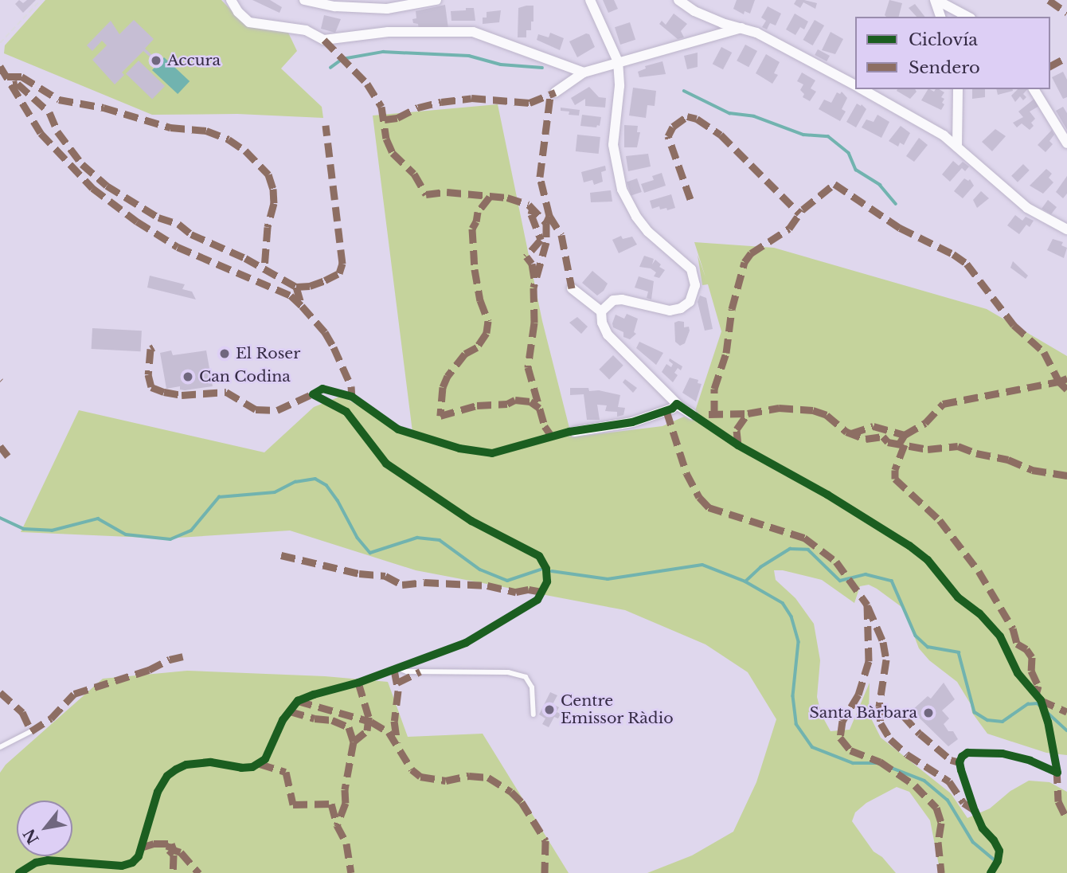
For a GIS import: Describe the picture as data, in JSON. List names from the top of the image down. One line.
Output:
{"places":["Accura","El Roser","Can Codina","Centre Emissor Ràdio","Santa Bàrbara"],"legend":["Ciclovía","Sendero"],"north":"bottom left"}
